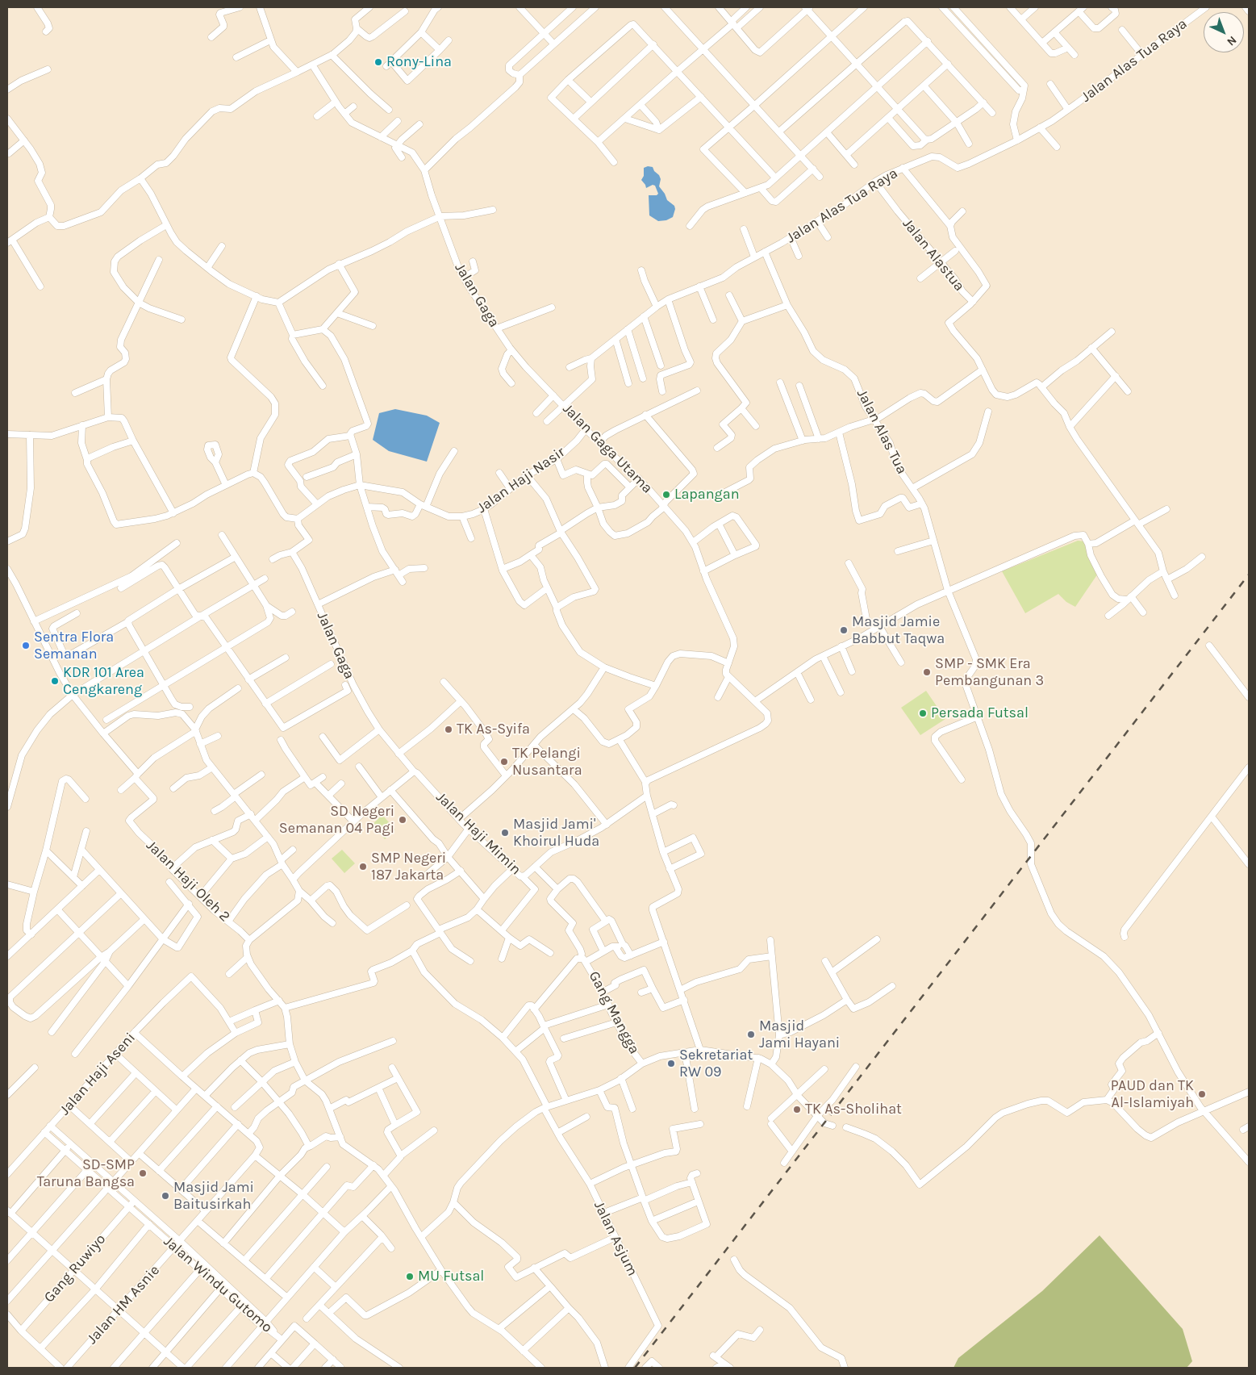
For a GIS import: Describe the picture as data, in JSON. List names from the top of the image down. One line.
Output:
{"streets":{"street":["Jalan Alas Tua Raya","Jalan Alastua","Jalan Gaga","Jalan Alas Tua","Jalan Gaga Utama","Jalan Haji Nasir","Jalan Haji Mimin","Jalan Haji Oleh 2","Gang Mangga","Jalan Haji Aseni","Jalan Asjum","Gang Ruwiyo","Jalan Windu Gutomo","Jalan HM Asnie"]},"crossings":[["Jalan Alas Tua Raya","Jalan Alastua"],["Jalan Alas Tua Raya","Jalan Alas Tua"],["Jalan Gaga","Jalan Gaga Utama"],["Jalan Gaga","Jalan Haji Mimin"],["Jalan Gaga Utama","Jalan Haji Nasir"],["Jalan Haji Aseni","Jalan Windu Gutomo"],["Gang Ruwiyo","Jalan Windu Gutomo"],["Jalan Windu Gutomo","Jalan HM Asnie"]],"places":["Rony-Lina","Lapangan","Masjid Jamie Babbut Taqwa","Sentra Flora Semanan","SMP - SMK Era Pembangunan 3","KDR 101 Area Cengkareng","Persada Futsal","TK As-Syifa","TK Pelangi Nusantara","SD Negeri Semanan 04 Pagi","Masjid Jami' Khoirul Huda","SMP Negeri 187 Jakarta","Masjid Jami Hayani","Sekretariat RW 09","PAUD dan TK Al-Islamiyah","TK As-Sholihat","SD-SMP Taruna Bangsa","Masjid Jami Baitusirkah","MU Futsal"],"north":"bottom right"}
